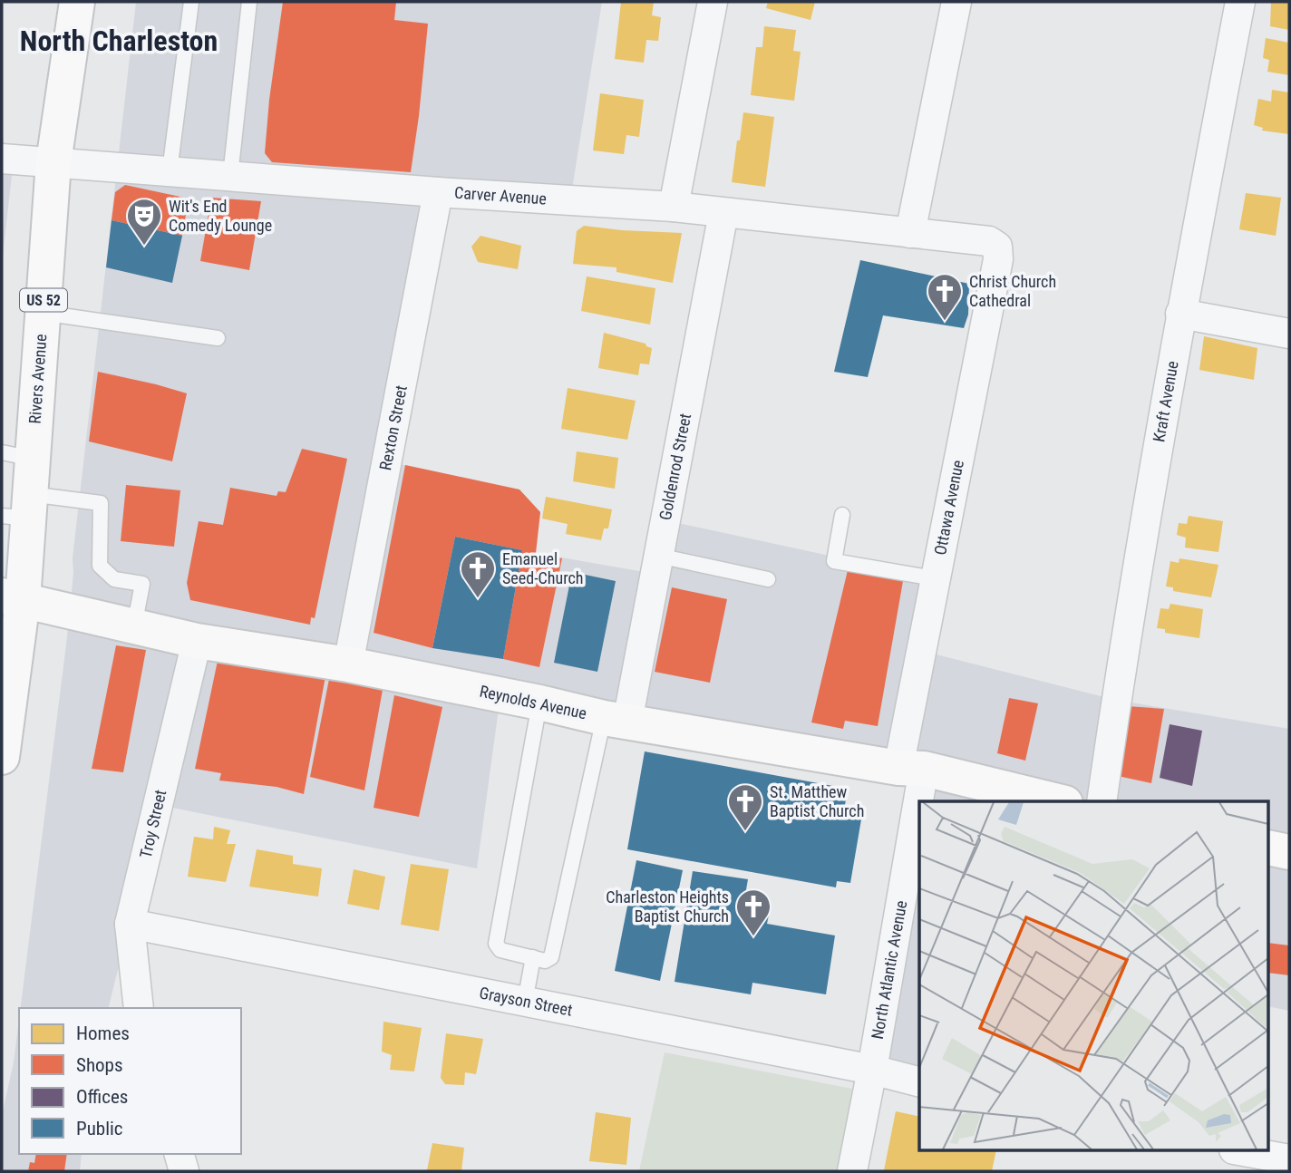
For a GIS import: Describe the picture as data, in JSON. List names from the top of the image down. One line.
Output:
{"streets":{"street":["Carver Avenue","US 52","Rivers Avenue","Kraft Avenue","Rexton Street","Goldenrod Street","Ottawa Avenue","Reynolds Avenue","Troy Street","North Atlantic Avenue","Grayson Street"]},"crossings":[["Carver Avenue","Rivers Avenue"],["Carver Avenue","Rexton Street"],["Carver Avenue","Goldenrod Street"],["Carver Avenue","Ottawa Avenue"],["Rivers Avenue","Reynolds Avenue"],["Rexton Street","Reynolds Avenue"],["Goldenrod Street","Reynolds Avenue"],["Ottawa Avenue","Reynolds Avenue"],["Ottawa Avenue","North Atlantic Avenue"],["Reynolds Avenue","Troy Street"],["Reynolds Avenue","North Atlantic Avenue"],["Troy Street","Grayson Street"],["North Atlantic Avenue","Grayson Street"]],"districts":["North Charleston"],"places":{"theatre":["Wit's End Comedy Lounge"],"church":["Christ Church Cathedral","Emanuel Seed-Church","St. Matthew Baptist Church","Charleston Heights Baptist Church"]},"legend":["Homes","Shops","Offices","Public"]}
